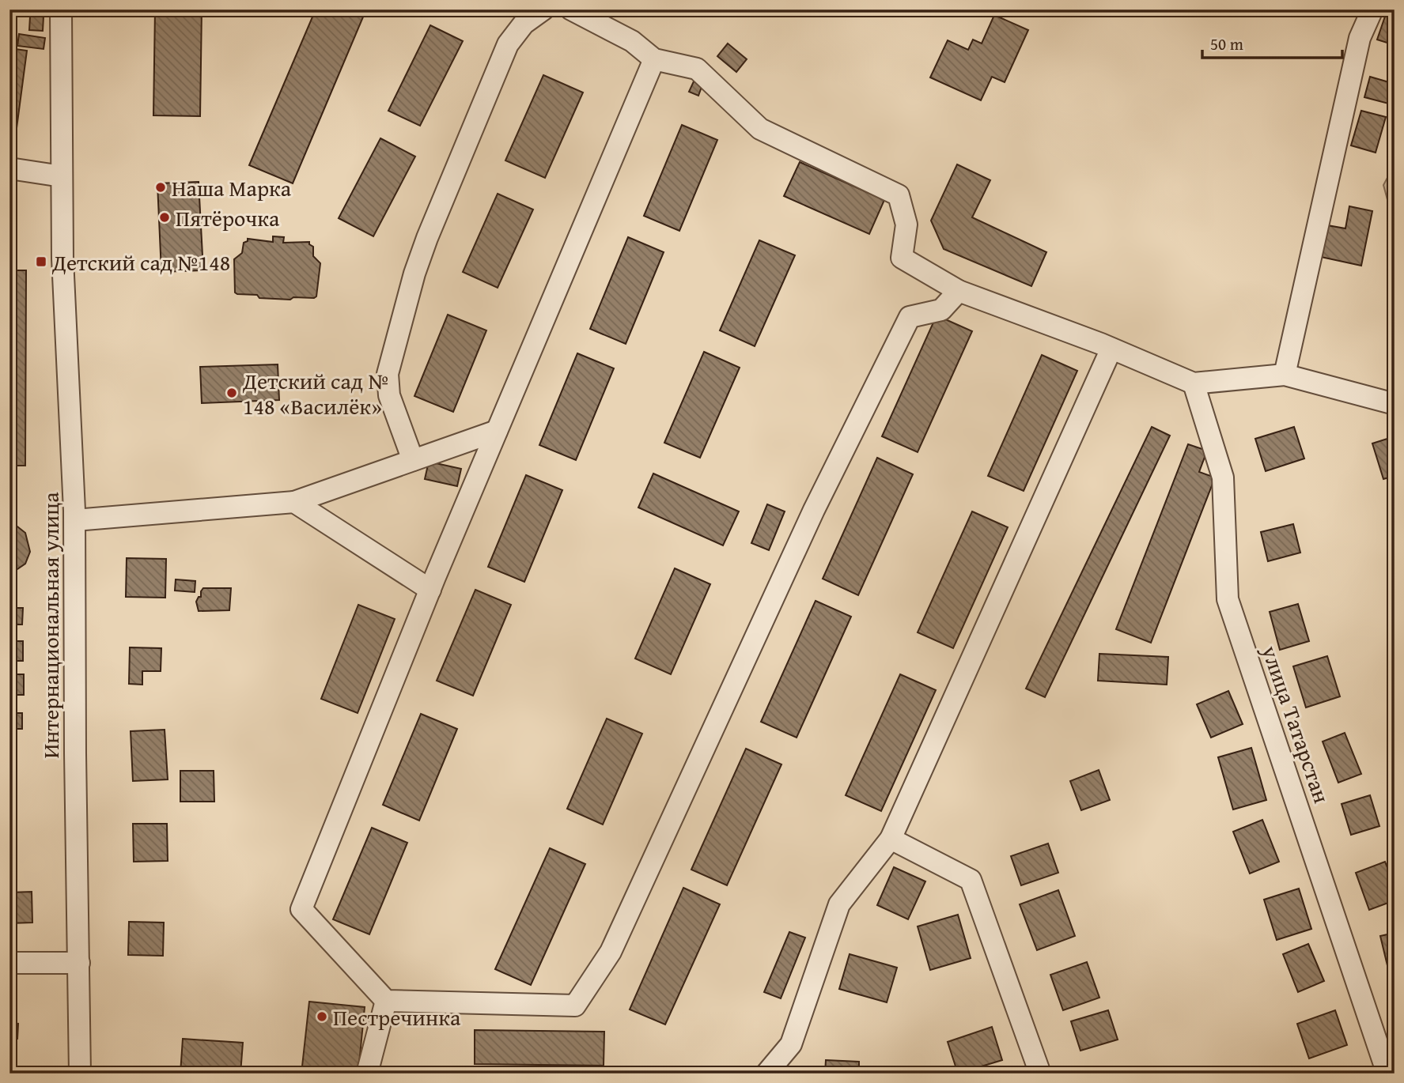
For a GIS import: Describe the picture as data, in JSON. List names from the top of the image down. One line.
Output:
{"streets":{"street":["Интернациональная улица","улица Татарстан"]},"places":{"other":["Наша Марка","Пятёрочка","Детский сад № 148 «Василёк»","Пестречинка"],"transit":["Детский сад №148"]},"scale_bar":"50 m"}
